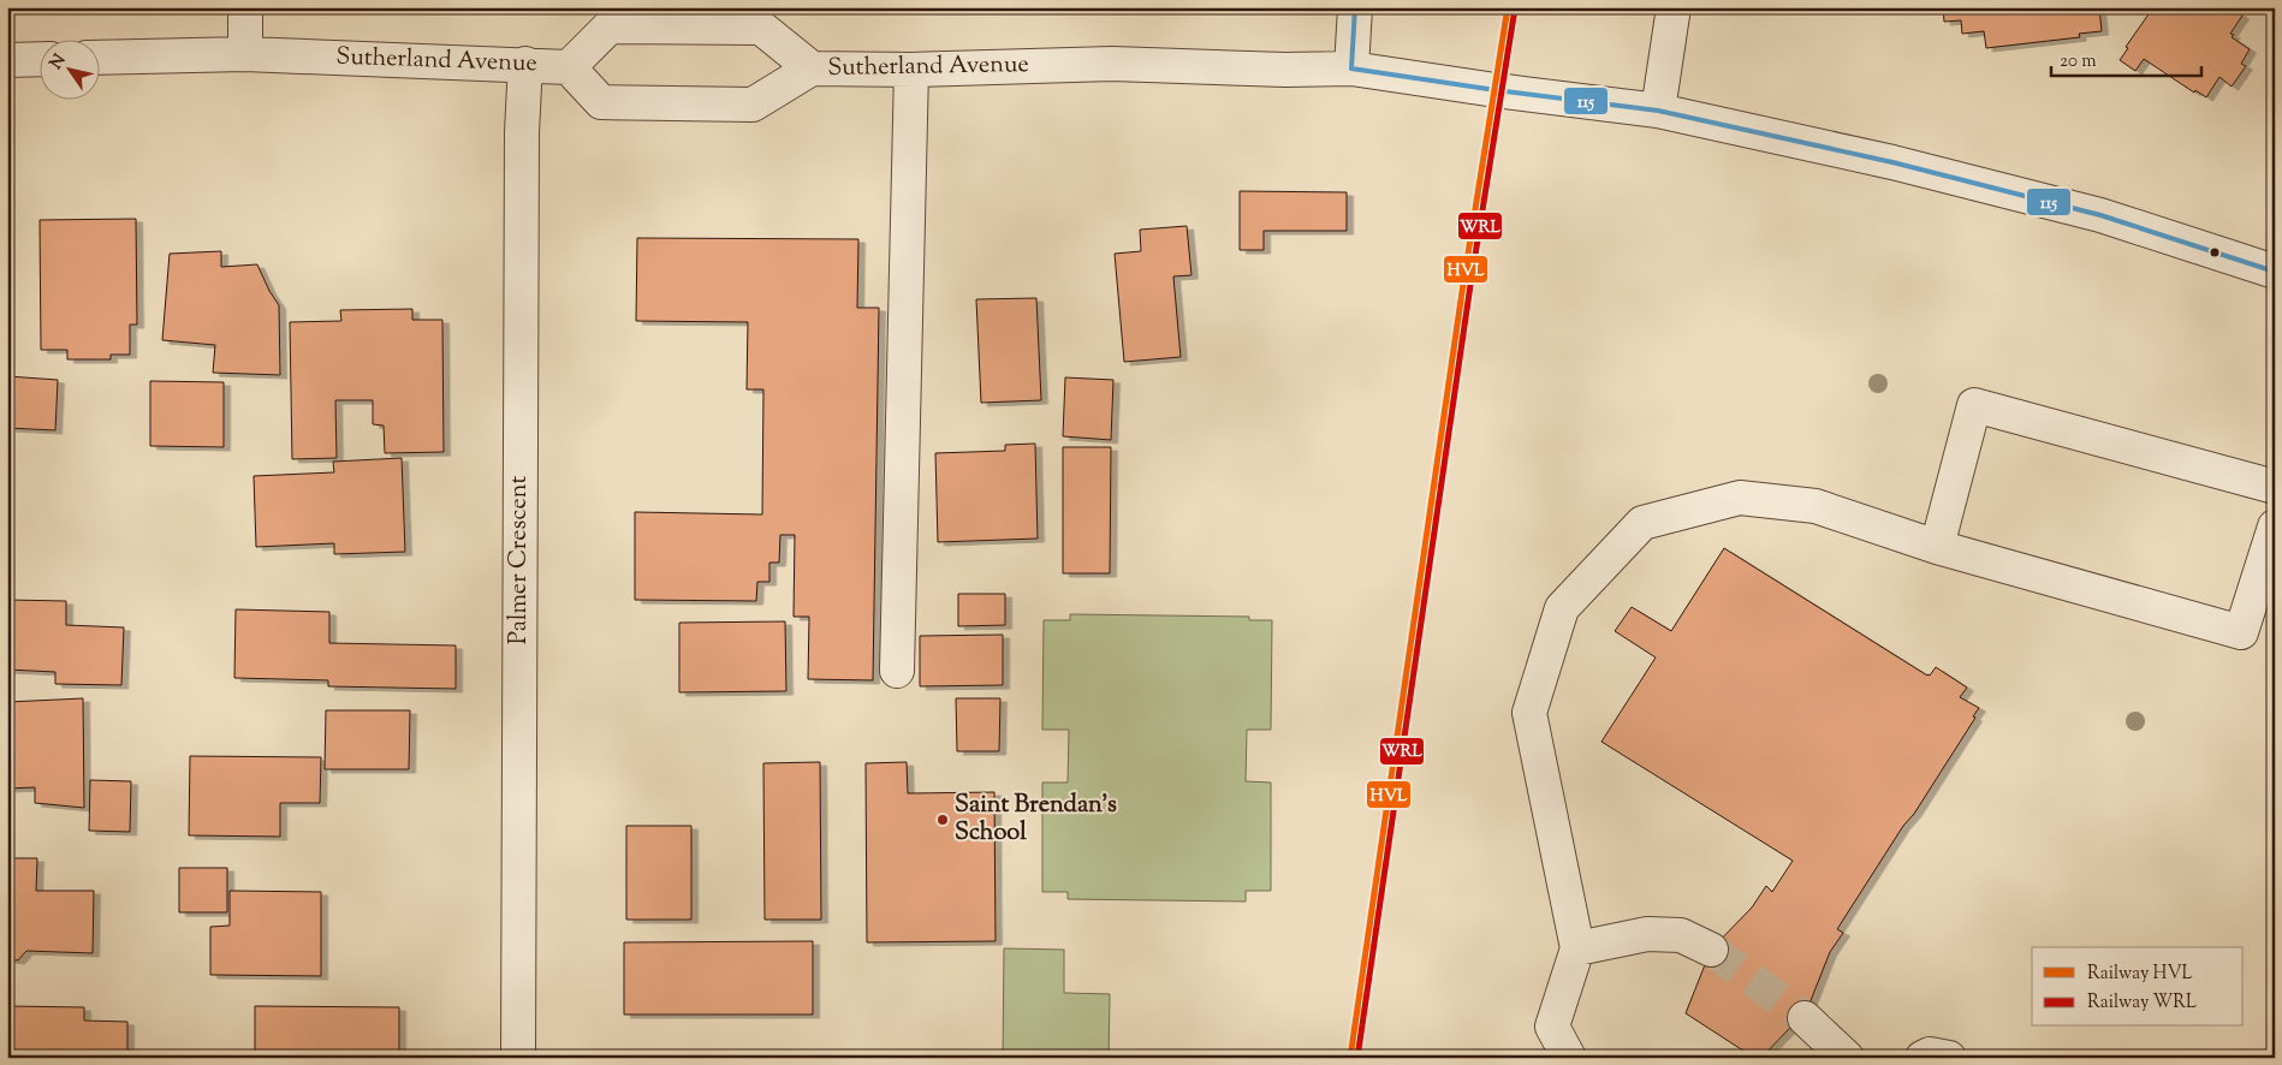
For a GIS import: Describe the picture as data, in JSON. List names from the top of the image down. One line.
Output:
{"streets":{"street":["Sutherland Avenue","Palmer Crescent"]},"crossings":[["Sutherland Avenue","Palmer Crescent"]],"places":["Saint Brendan's School"],"lines":["rail line HVL","transit line 115","rail line WRL"],"legend":["Railway HVL","Railway WRL"],"scale_bar":"20 m","north":"top left"}
